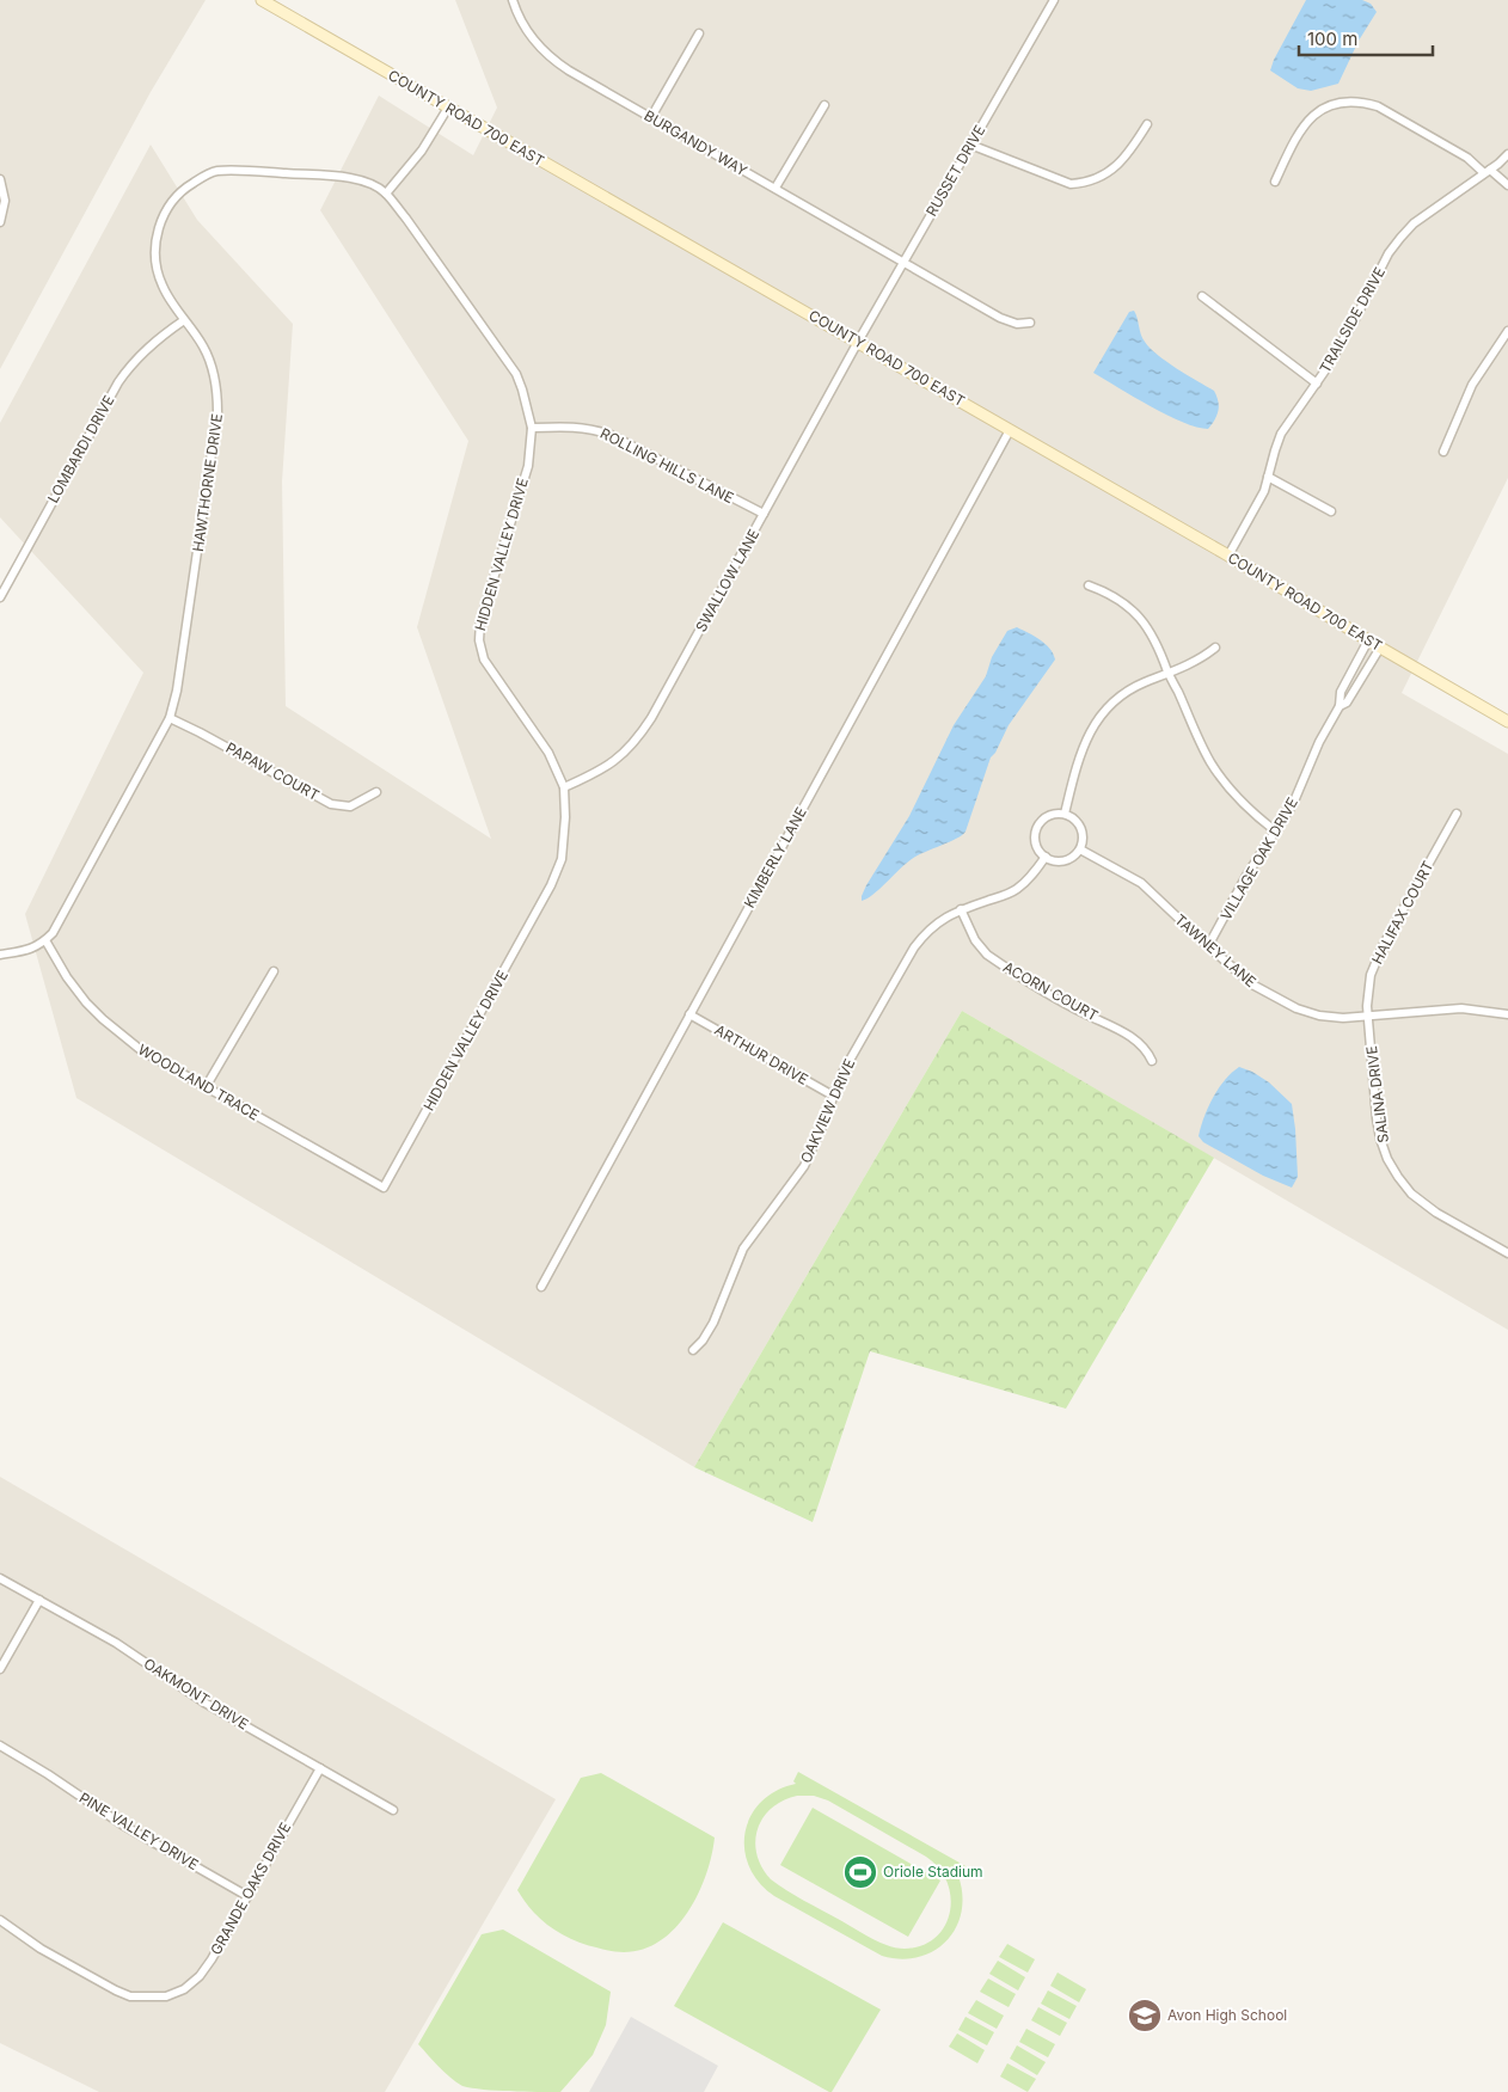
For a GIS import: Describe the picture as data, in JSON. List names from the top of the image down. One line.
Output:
{"streets":{"main road":["COUNTY ROAD 700 EAST"],"street":["BURGANDY WAY","RUSSET DRIVE","TRAILSIDE DRIVE","LOMBARDI DRIVE","ROLLING HILLS LANE","HAWTHORNE DRIVE","HIDDEN VALLEY DRIVE","SWALLOW LANE","PAPAW COURT","KIMBERLY LANE","VILLAGE OAK DRIVE","HALIFAX COURT","TAWNEY LANE","ACORN COURT","ARTHUR DRIVE","WOODLAND TRACE","SALINA DRIVE","OAKVIEW DRIVE","OAKMONT DRIVE","PINE VALLEY DRIVE","GRANDE OAKS DRIVE"]},"crossings":[["COUNTY ROAD 700 EAST","RUSSET DRIVE"],["COUNTY ROAD 700 EAST","TRAILSIDE DRIVE"],["COUNTY ROAD 700 EAST","SWALLOW LANE"],["COUNTY ROAD 700 EAST","KIMBERLY LANE"],["COUNTY ROAD 700 EAST","VILLAGE OAK DRIVE"],["BURGANDY WAY","RUSSET DRIVE"],["RUSSET DRIVE","SWALLOW LANE"],["LOMBARDI DRIVE","HAWTHORNE DRIVE"],["ROLLING HILLS LANE","HIDDEN VALLEY DRIVE"],["ROLLING HILLS LANE","SWALLOW LANE"],["HAWTHORNE DRIVE","HIDDEN VALLEY DRIVE"],["HAWTHORNE DRIVE","PAPAW COURT"],["HAWTHORNE DRIVE","WOODLAND TRACE"],["HIDDEN VALLEY DRIVE","SWALLOW LANE"],["HIDDEN VALLEY DRIVE","WOODLAND TRACE"],["KIMBERLY LANE","ARTHUR DRIVE"],["VILLAGE OAK DRIVE","TAWNEY LANE"],["HALIFAX COURT","TAWNEY LANE"],["HALIFAX COURT","SALINA DRIVE"],["TAWNEY LANE","SALINA DRIVE"],["TAWNEY LANE","OAKVIEW DRIVE"],["ACORN COURT","OAKVIEW DRIVE"],["ARTHUR DRIVE","OAKVIEW DRIVE"],["OAKMONT DRIVE","GRANDE OAKS DRIVE"],["PINE VALLEY DRIVE","GRANDE OAKS DRIVE"]],"places":{"sports":["Oriole Stadium"],"school or university":["Avon High School"]},"scale_bar":"100 m"}
